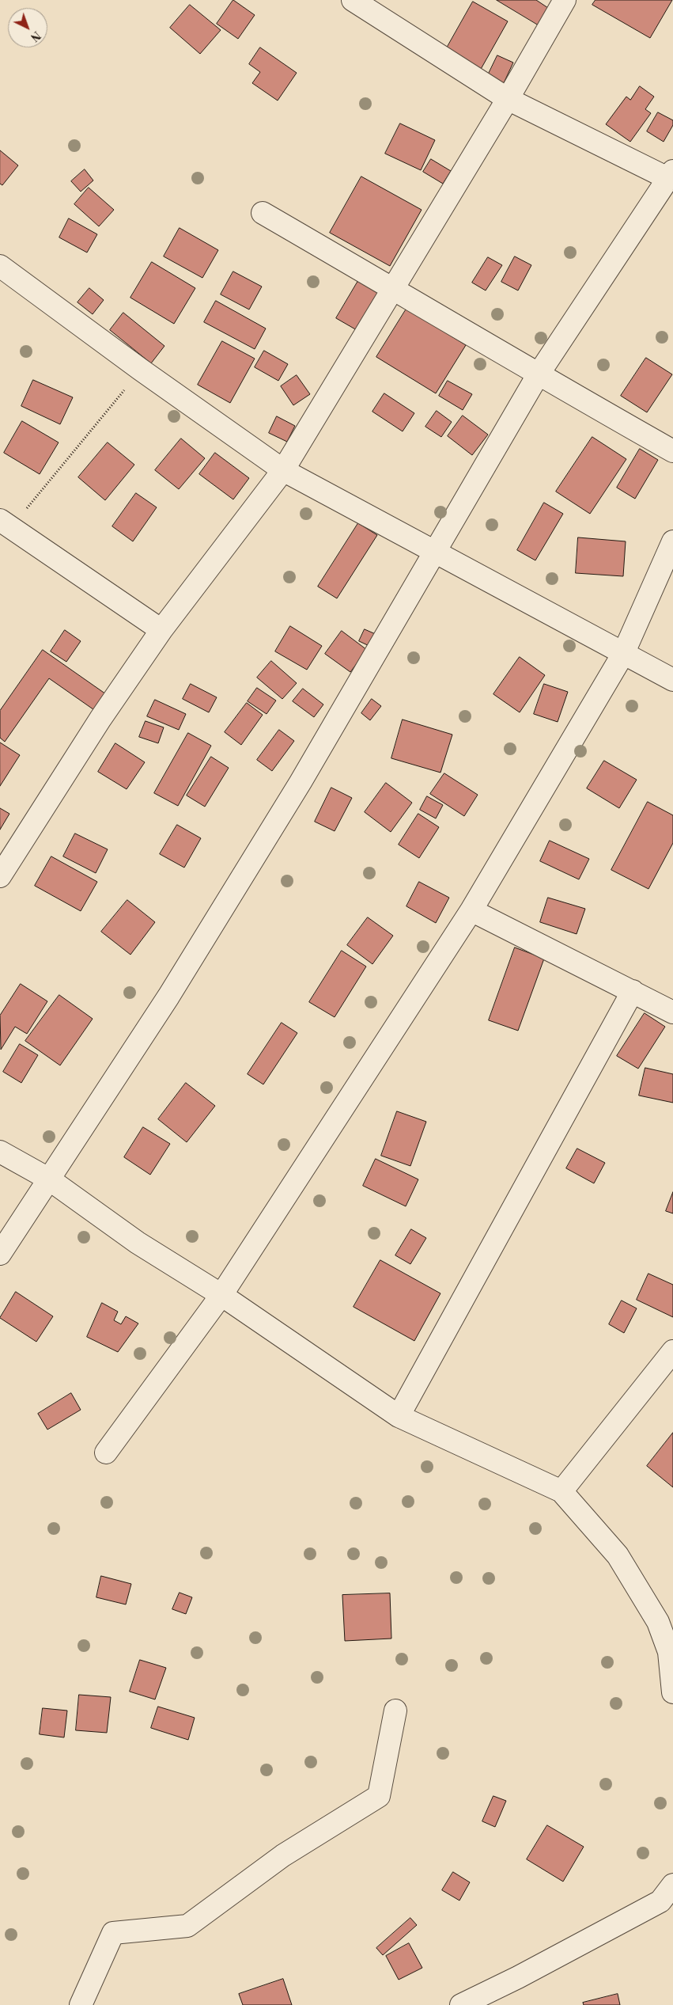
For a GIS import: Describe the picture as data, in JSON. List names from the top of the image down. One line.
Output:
{"north":"bottom right"}
